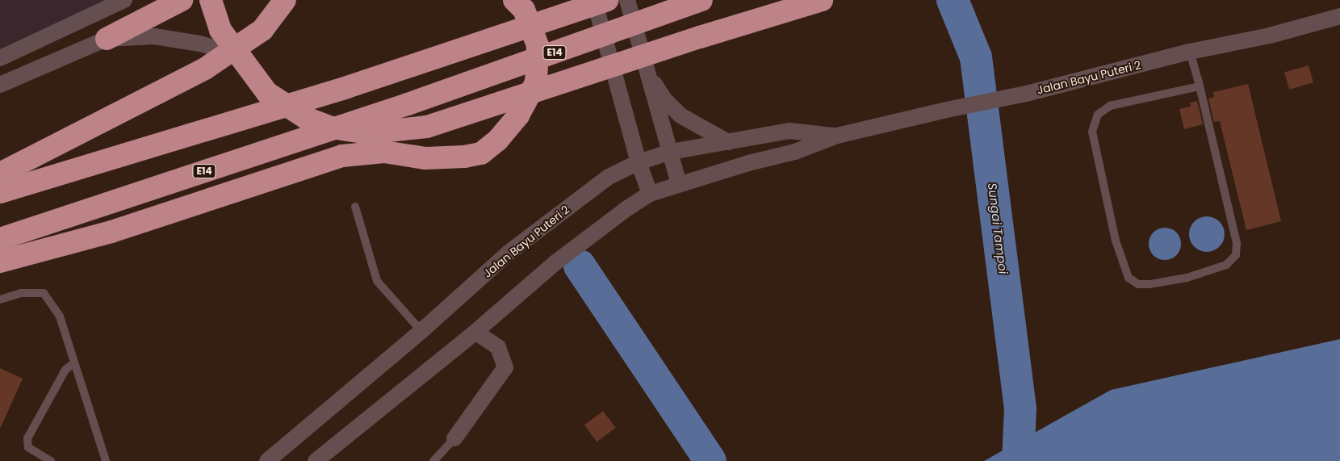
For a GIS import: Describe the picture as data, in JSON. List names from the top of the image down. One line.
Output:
{"streets":{"highway":["E14"],"street":["Jalan Bayu Puteri 2"]},"water":["Sungai Tampoi"]}
